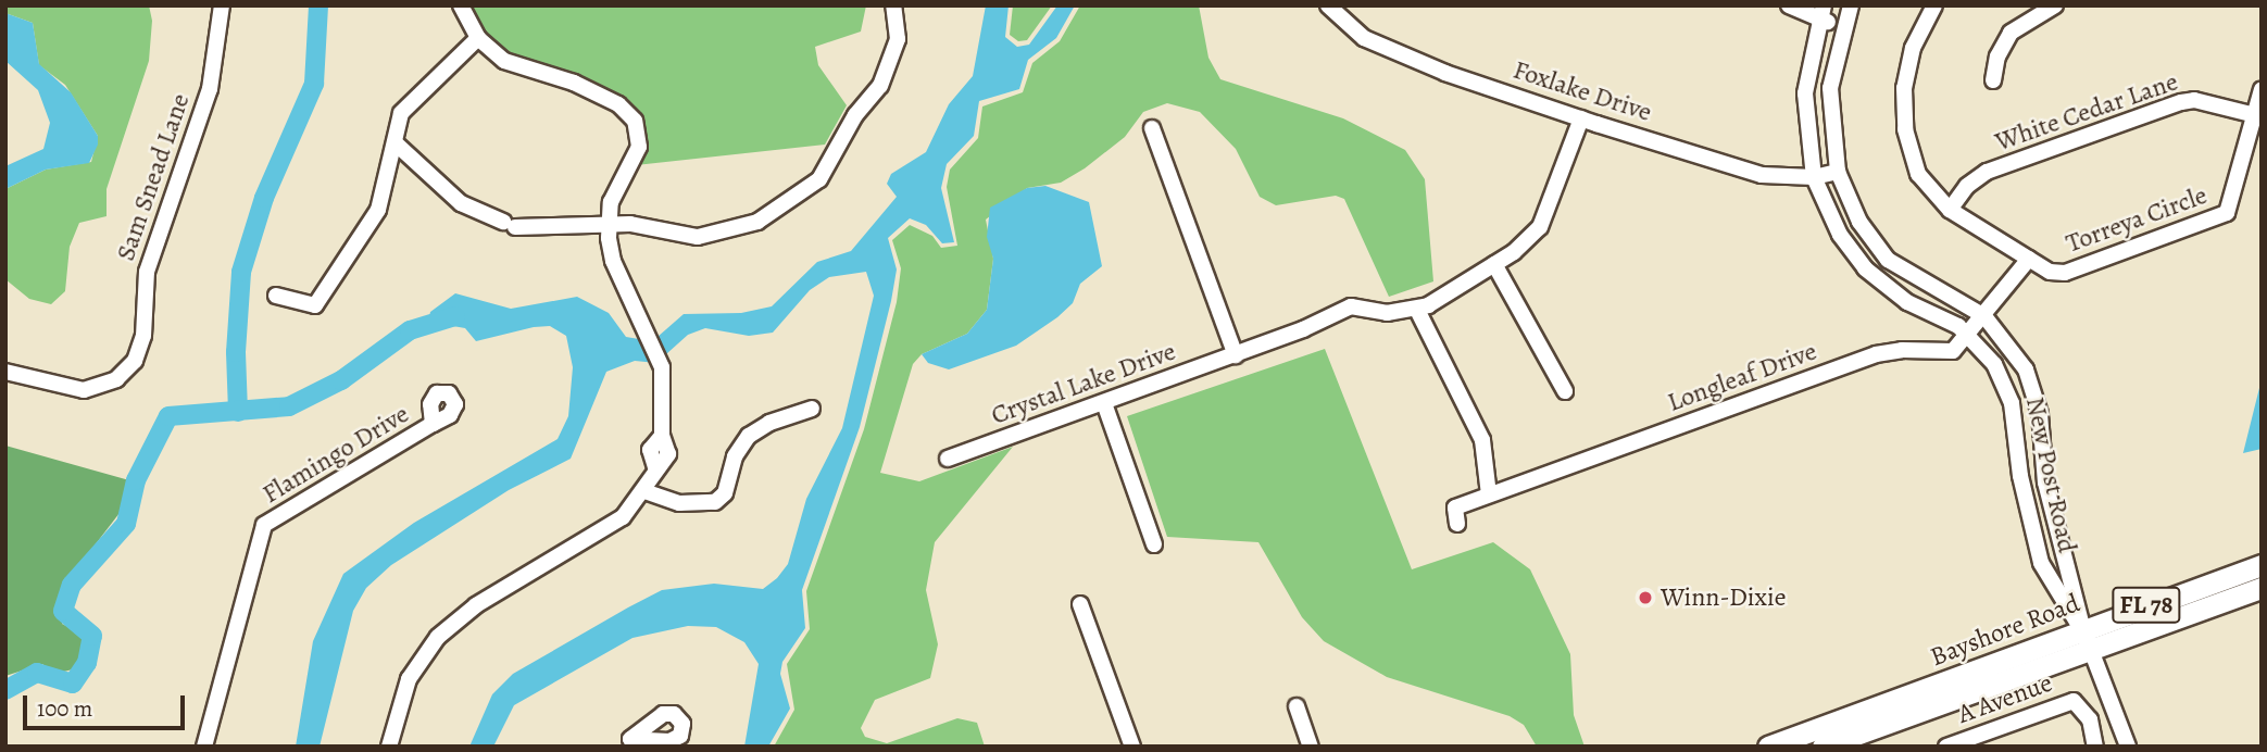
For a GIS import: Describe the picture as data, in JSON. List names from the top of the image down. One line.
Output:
{"streets":{"main road":["FL 78","Bayshore Road"],"street":["Foxlake Drive","White Cedar Lane","Sam Snead Lane","Torreya Circle","Longleaf Drive","Crystal Lake Drive","Flamingo Drive","New Post Road","A Avenue"]},"crossings":[["Foxlake Drive","Crystal Lake Drive"],["Foxlake Drive","New Post Road"],["White Cedar Lane","Torreya Circle"],["Torreya Circle","Longleaf Drive"],["Longleaf Drive","New Post Road"],["New Post Road","Bayshore Road"]],"places":["Winn-Dixie"],"scale_bar":"100 m"}
